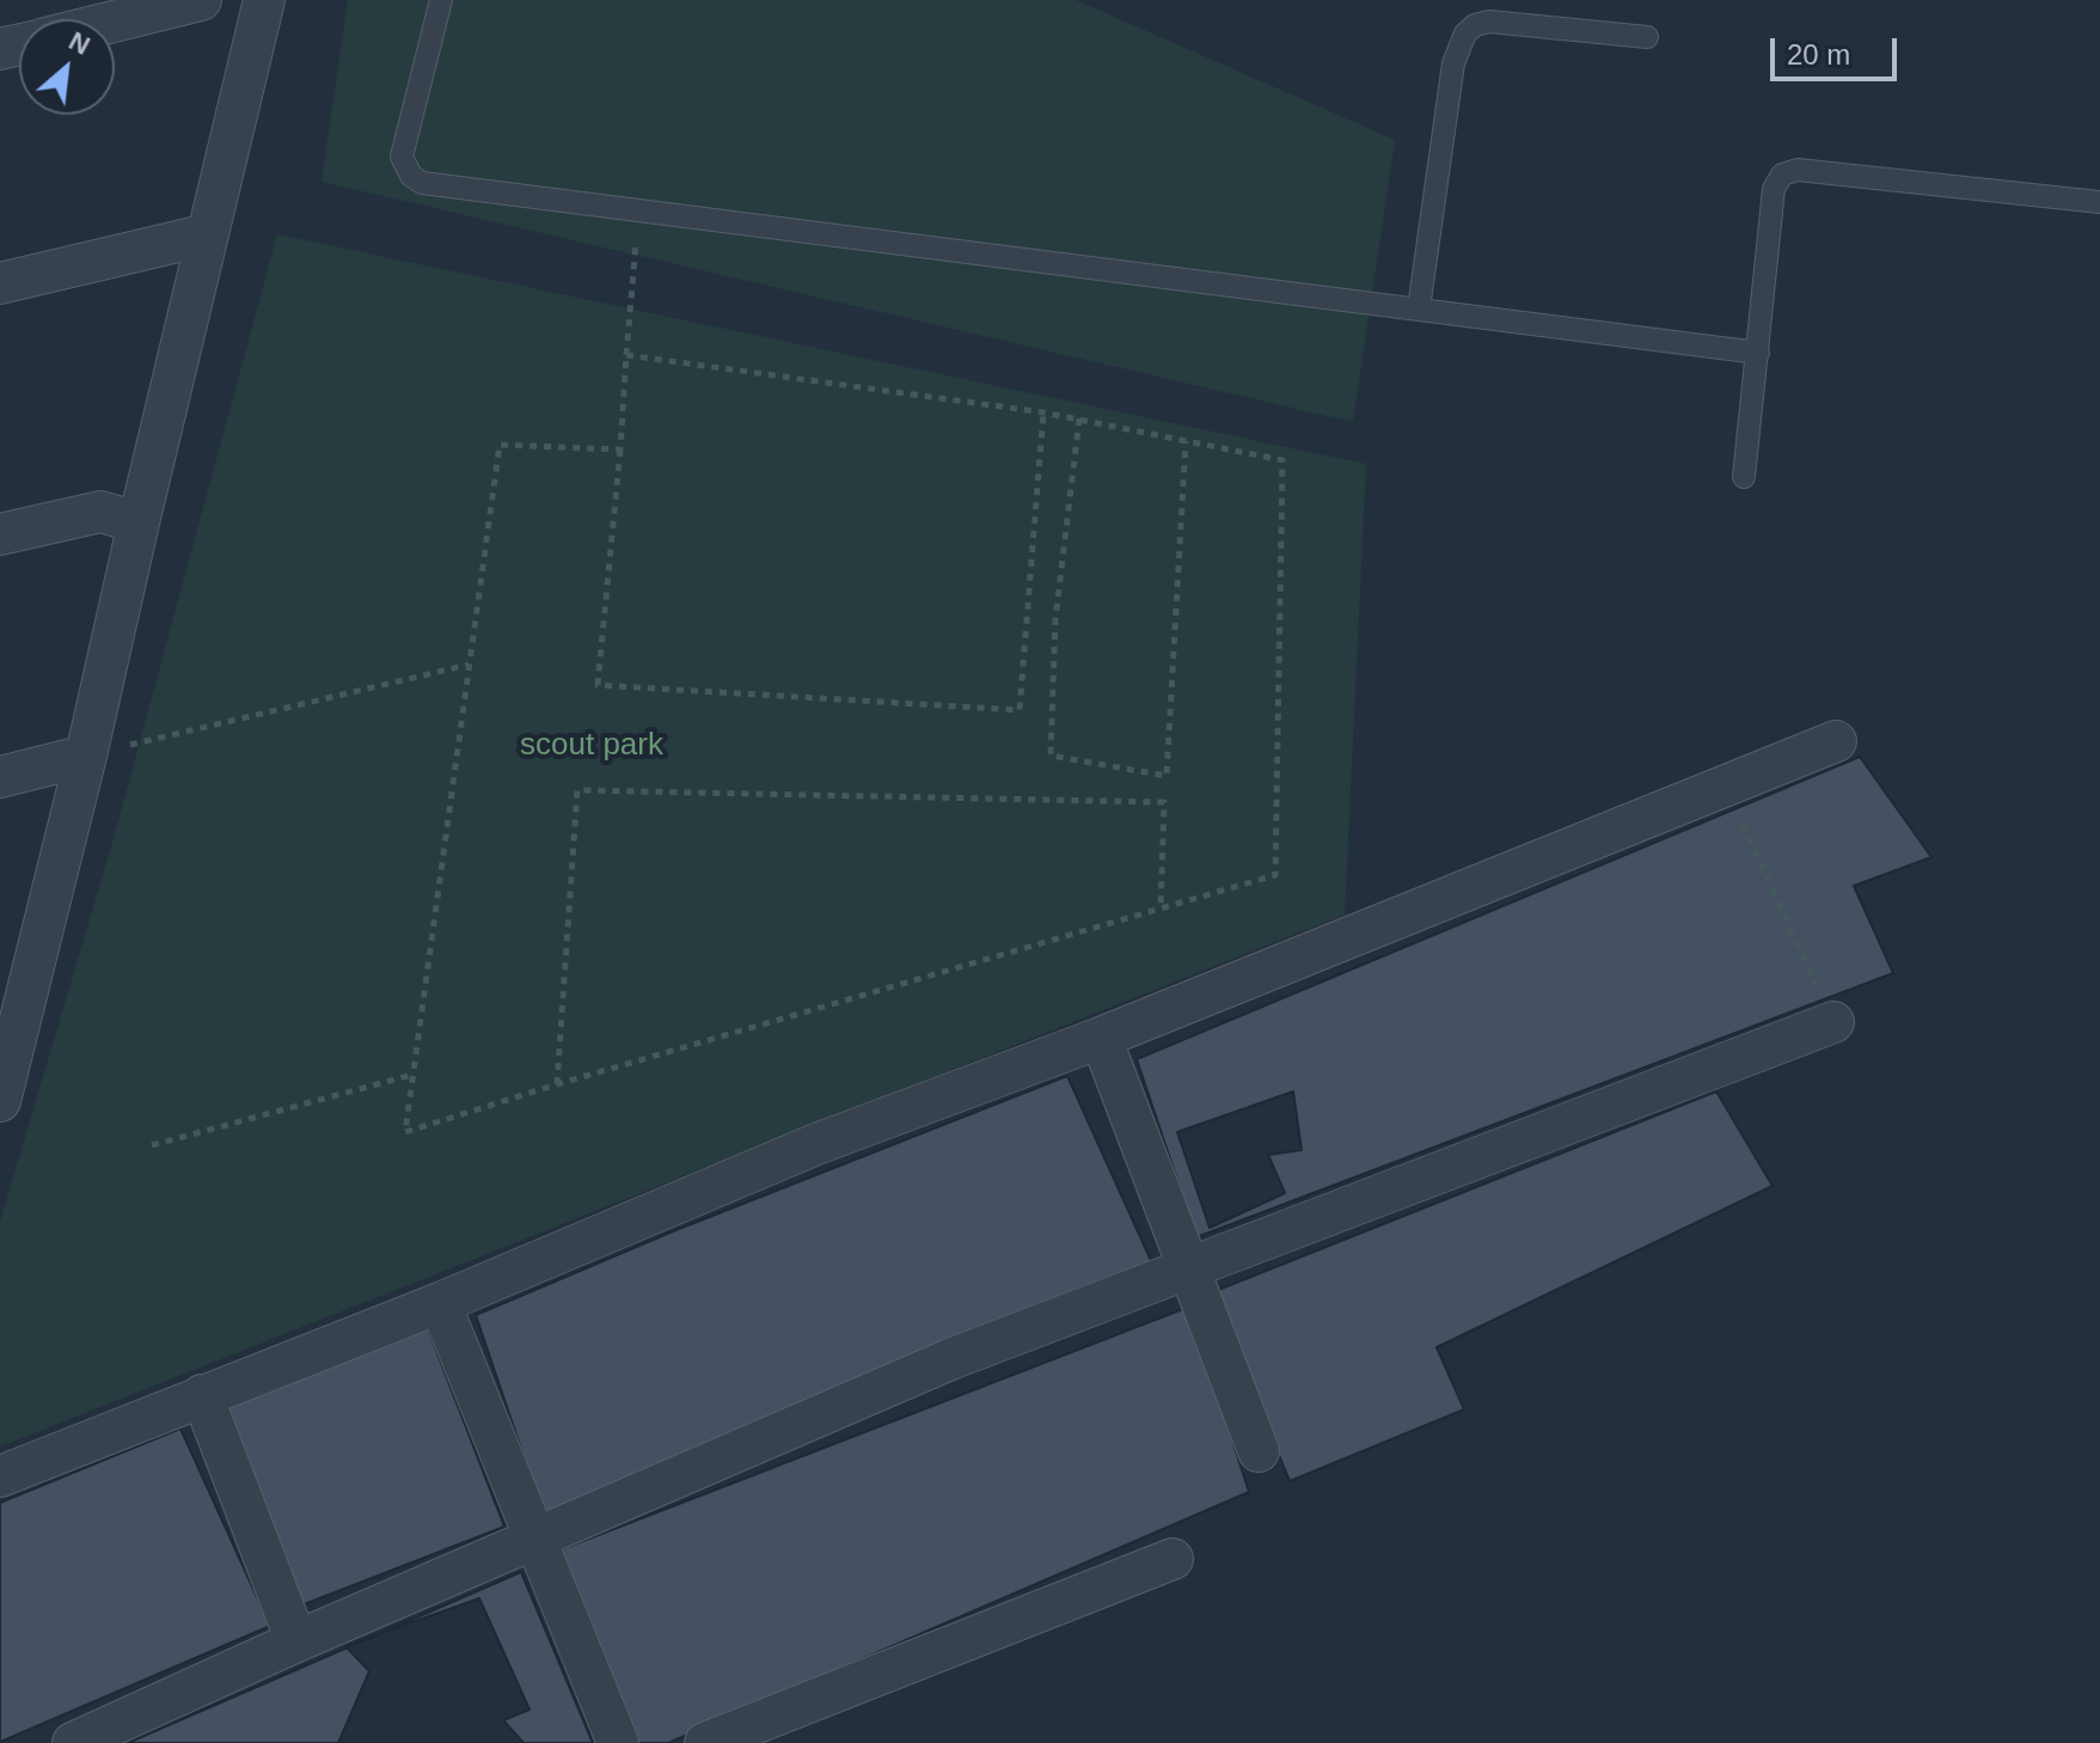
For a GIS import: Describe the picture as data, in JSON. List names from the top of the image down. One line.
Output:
{"parks":["scout park"],"scale_bar":"20 m","north":"top right"}
